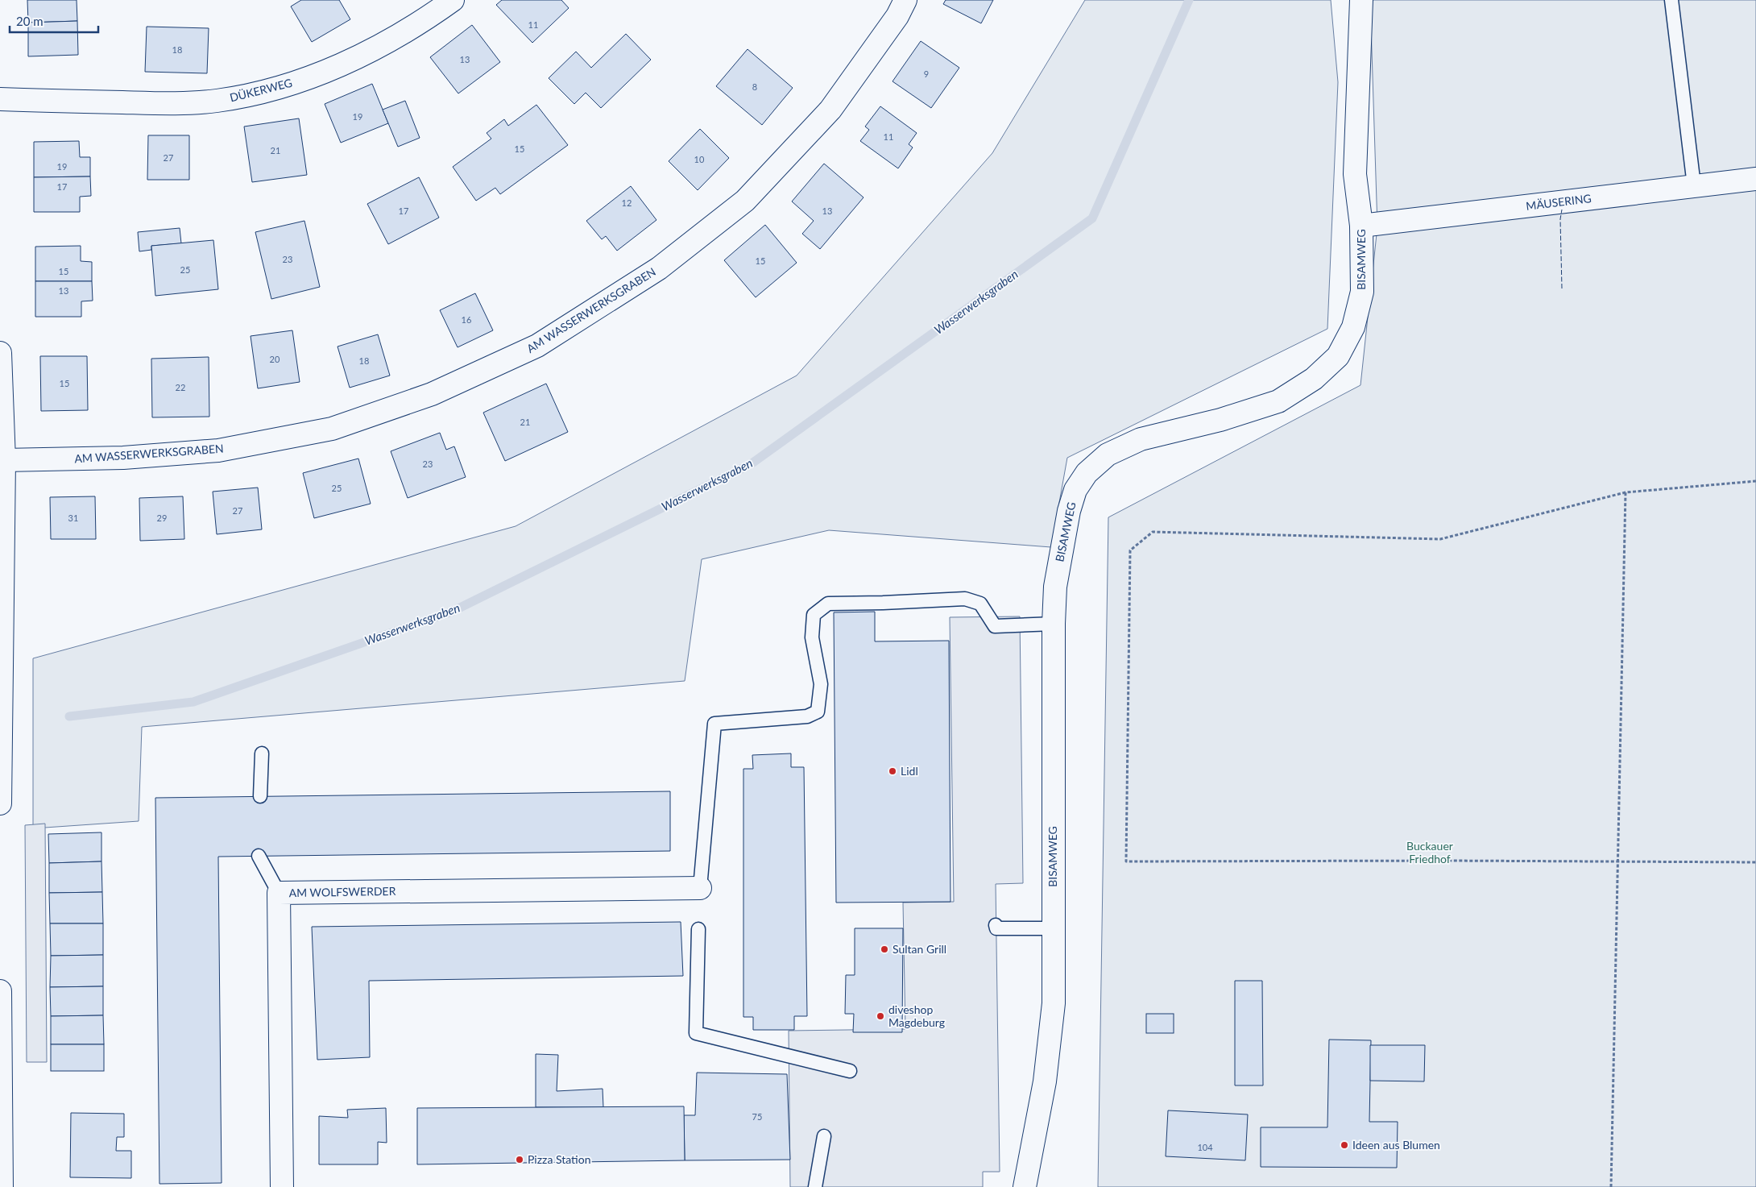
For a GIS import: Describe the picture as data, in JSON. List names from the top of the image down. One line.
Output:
{"streets":{"street":["DÜKERWEG","MÄUSERING","BISAMWEG","AM WASSERWERKSGRABEN","AM WOLFSWERDER"]},"crossings":[["MÄUSERING","BISAMWEG"]],"water":["Wasserwerksgraben"],"parks":["Buckauer Friedhof"],"places":["Lidl","Sultan Grill","diveshop Magdeburg","Ideen aus Blumen","Pizza Station"],"house_numbers":["11","18","13","9","8","19","11","15","21","27","10","19","17","12","17","13","23","15","25","15","13","16","20","18","15","22","21","23","25","27","31","29","75","104"],"scale_bar":"20 m"}
